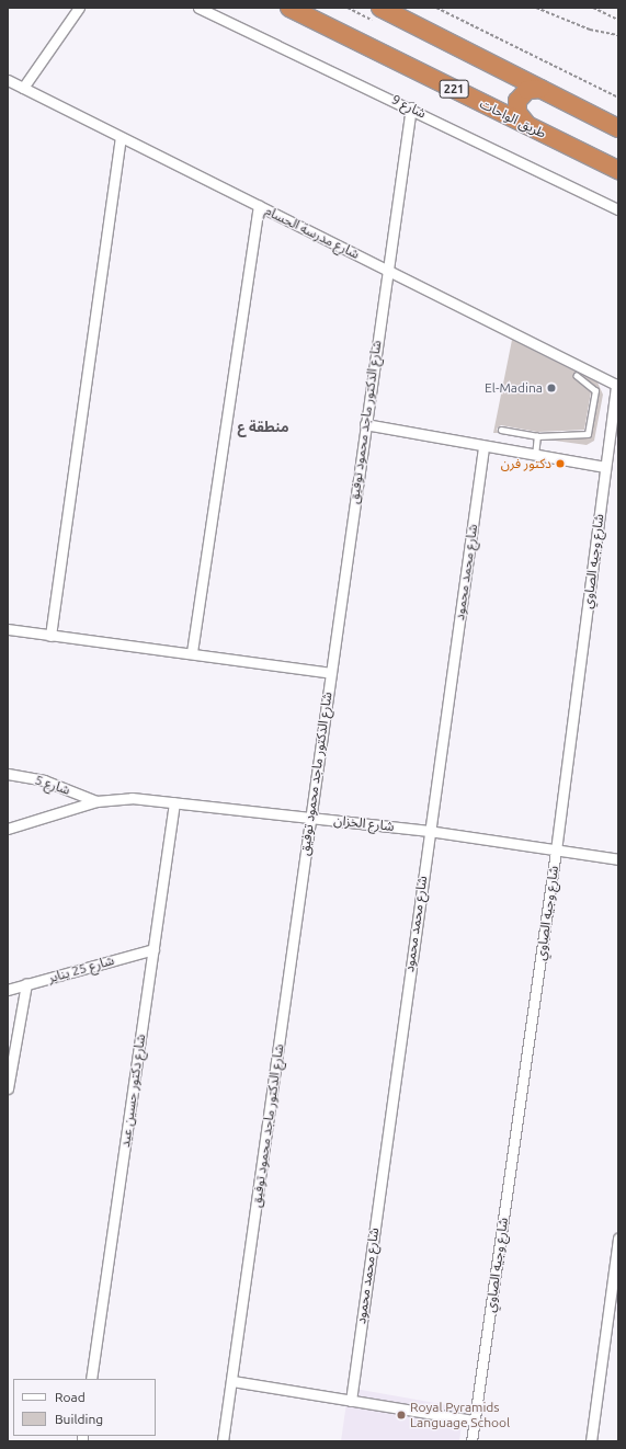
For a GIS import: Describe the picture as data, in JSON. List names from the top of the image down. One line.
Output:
{"streets":{"highway":["221","طريق الواحات"],"street":["شارع 9","شارع مدرسة الحسام","شارع الدكتور ماجد محمود توفيق","شارع وجيه الصاوي","شارع محمد محمود","شارع 5","شارع الخزان","شارع 25 يناير","شارع دكتور حسين عيد"]},"crossings":[["شارع 9","شارع الدكتور ماجد محمود توفيق"],["شارع مدرسة الحسام","شارع الدكتور ماجد محمود توفيق"],["شارع مدرسة الحسام","شارع وجيه الصاوي"],["شارع الدكتور ماجد محمود توفيق","شارع الخزان"],["شارع وجيه الصاوي","شارع الخزان"],["شارع محمد محمود","شارع الخزان"],["شارع 5","شارع الخزان"],["شارع الخزان","شارع دكتور حسين عيد"],["شارع 25 يناير","شارع دكتور حسين عيد"]],"districts":["منطقة ع"],"places":["El-Madina","دكتور فرن","Royal Pyramids Language School"],"legend":["Road","Building"]}
